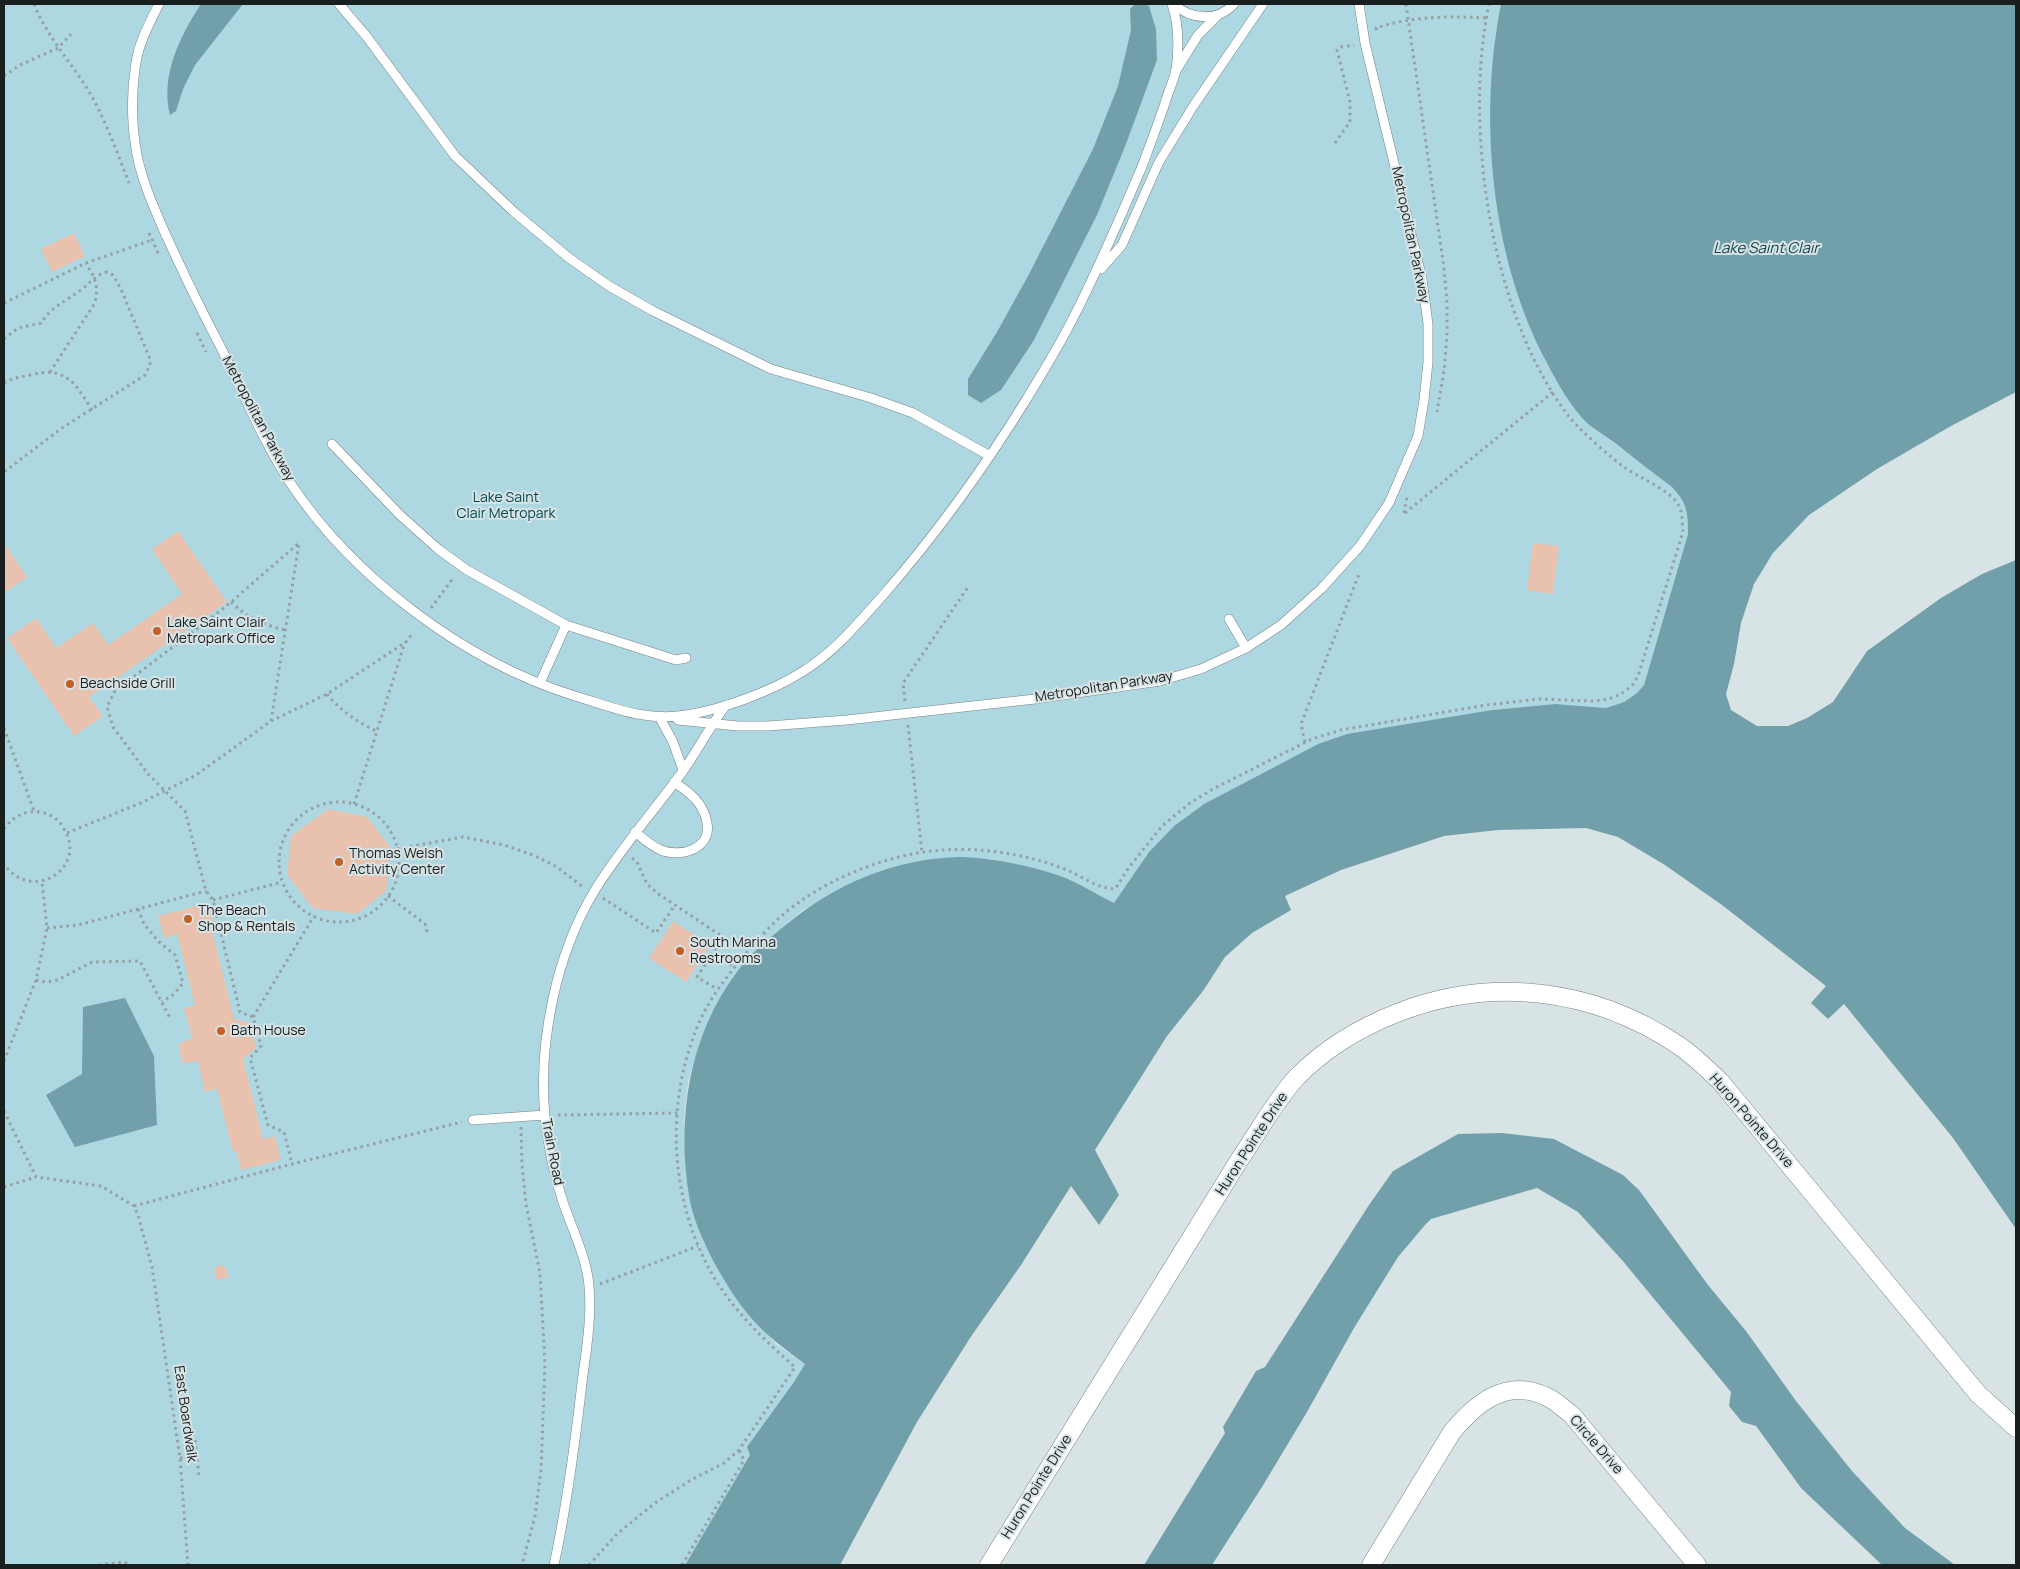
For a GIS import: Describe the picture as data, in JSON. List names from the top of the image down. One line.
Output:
{"streets":{"street":["Huron Pointe Drive","Circle Drive"],"lane":["Metropolitan Parkway","Train Road"],"path":["East Boardwalk"]},"crossings":[["Metropolitan Parkway","Train Road"]],"water":["Lake Saint Clair"],"parks":["Lake Saint Clair Metropark"],"places":["Lake Saint Clair Metropark Office","Beachside Grill","Thomas Welsh Activity Center","The Beach Shop & Rentals","South Marina Restrooms","Bath House"]}
